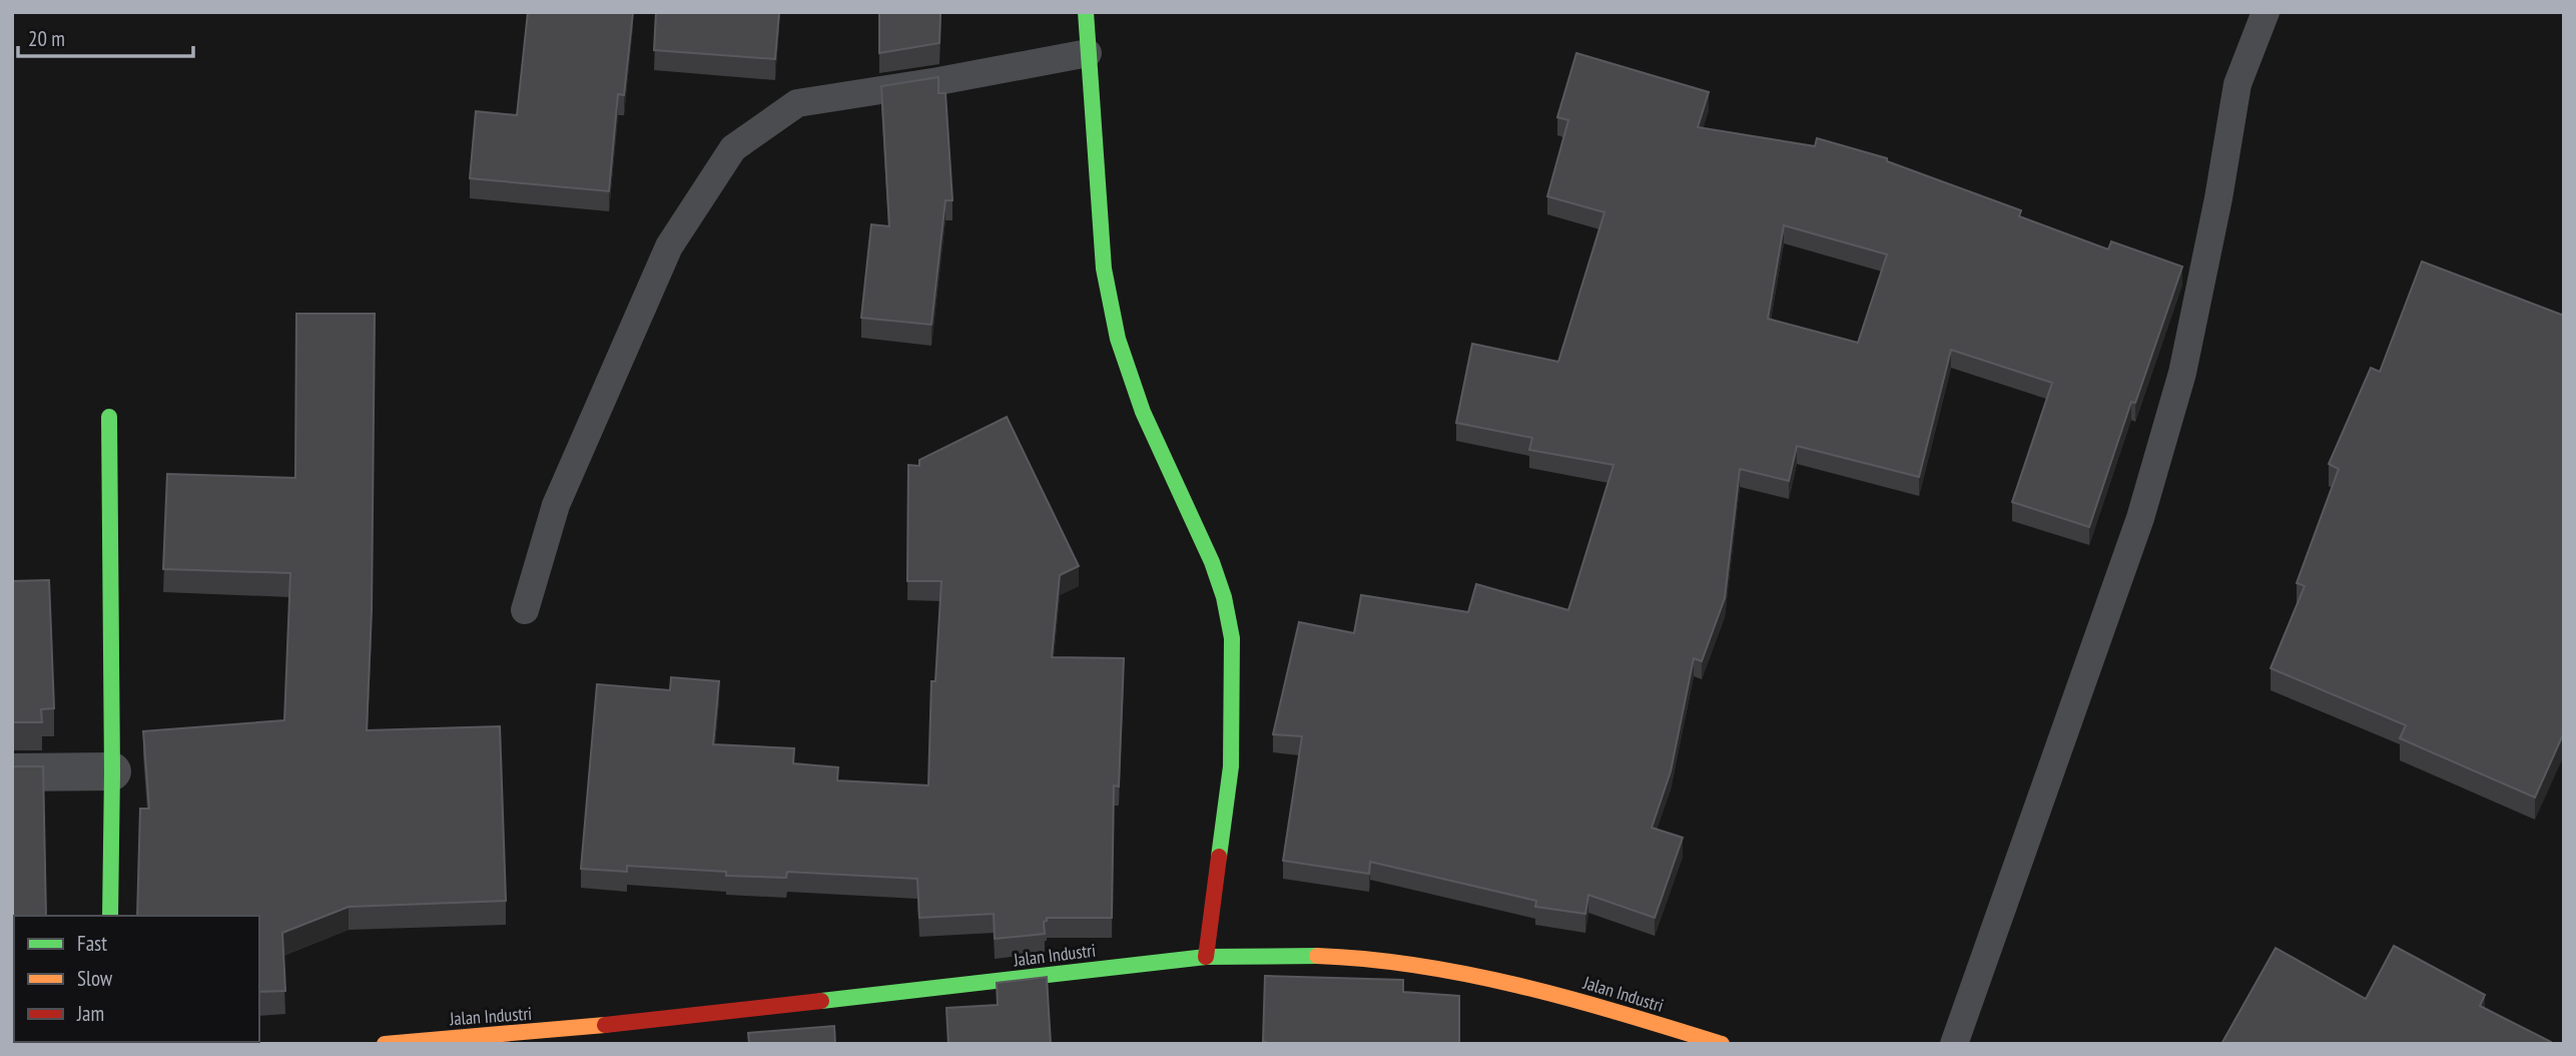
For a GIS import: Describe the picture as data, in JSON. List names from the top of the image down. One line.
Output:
{"streets":{"street":["Jalan Industri"]},"legend":["Fast","Slow","Jam"],"scale_bar":"20 m"}
